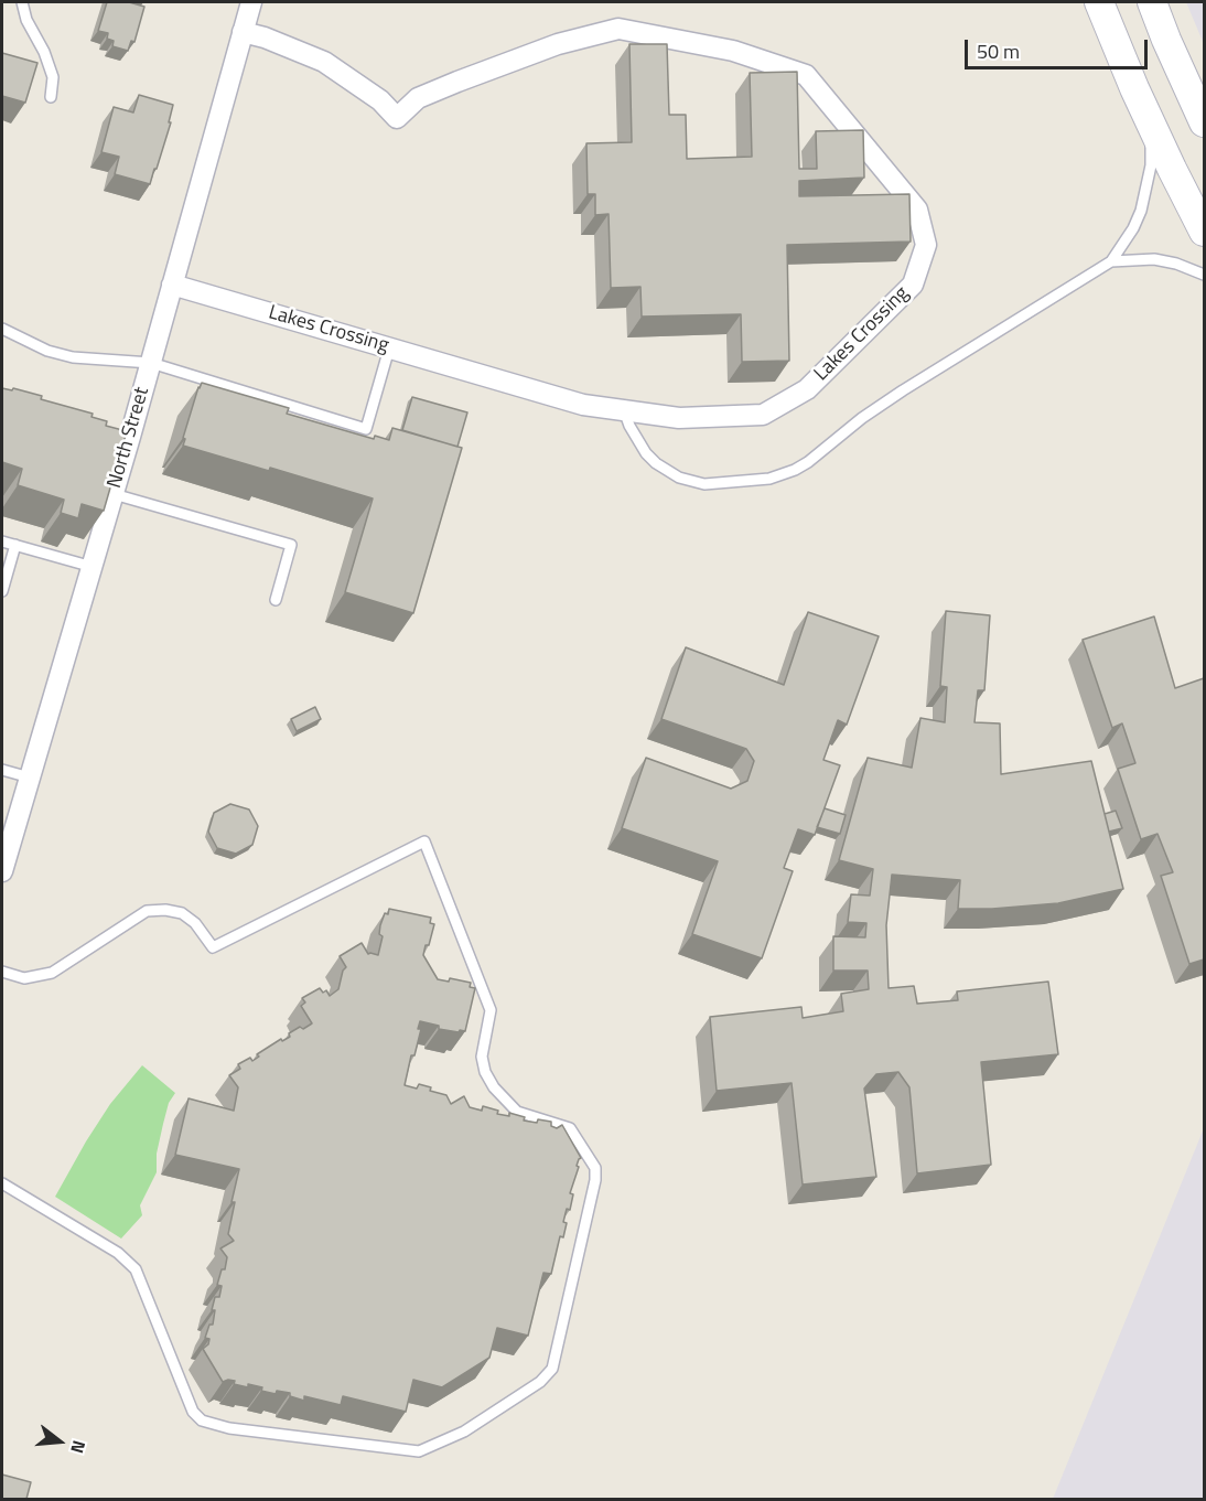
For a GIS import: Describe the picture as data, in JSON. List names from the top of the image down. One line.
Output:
{"streets":{"street":["Lakes Crossing","North Street"]},"crossings":[["Lakes Crossing","North Street"]],"scale_bar":"50 m","north":"right"}
